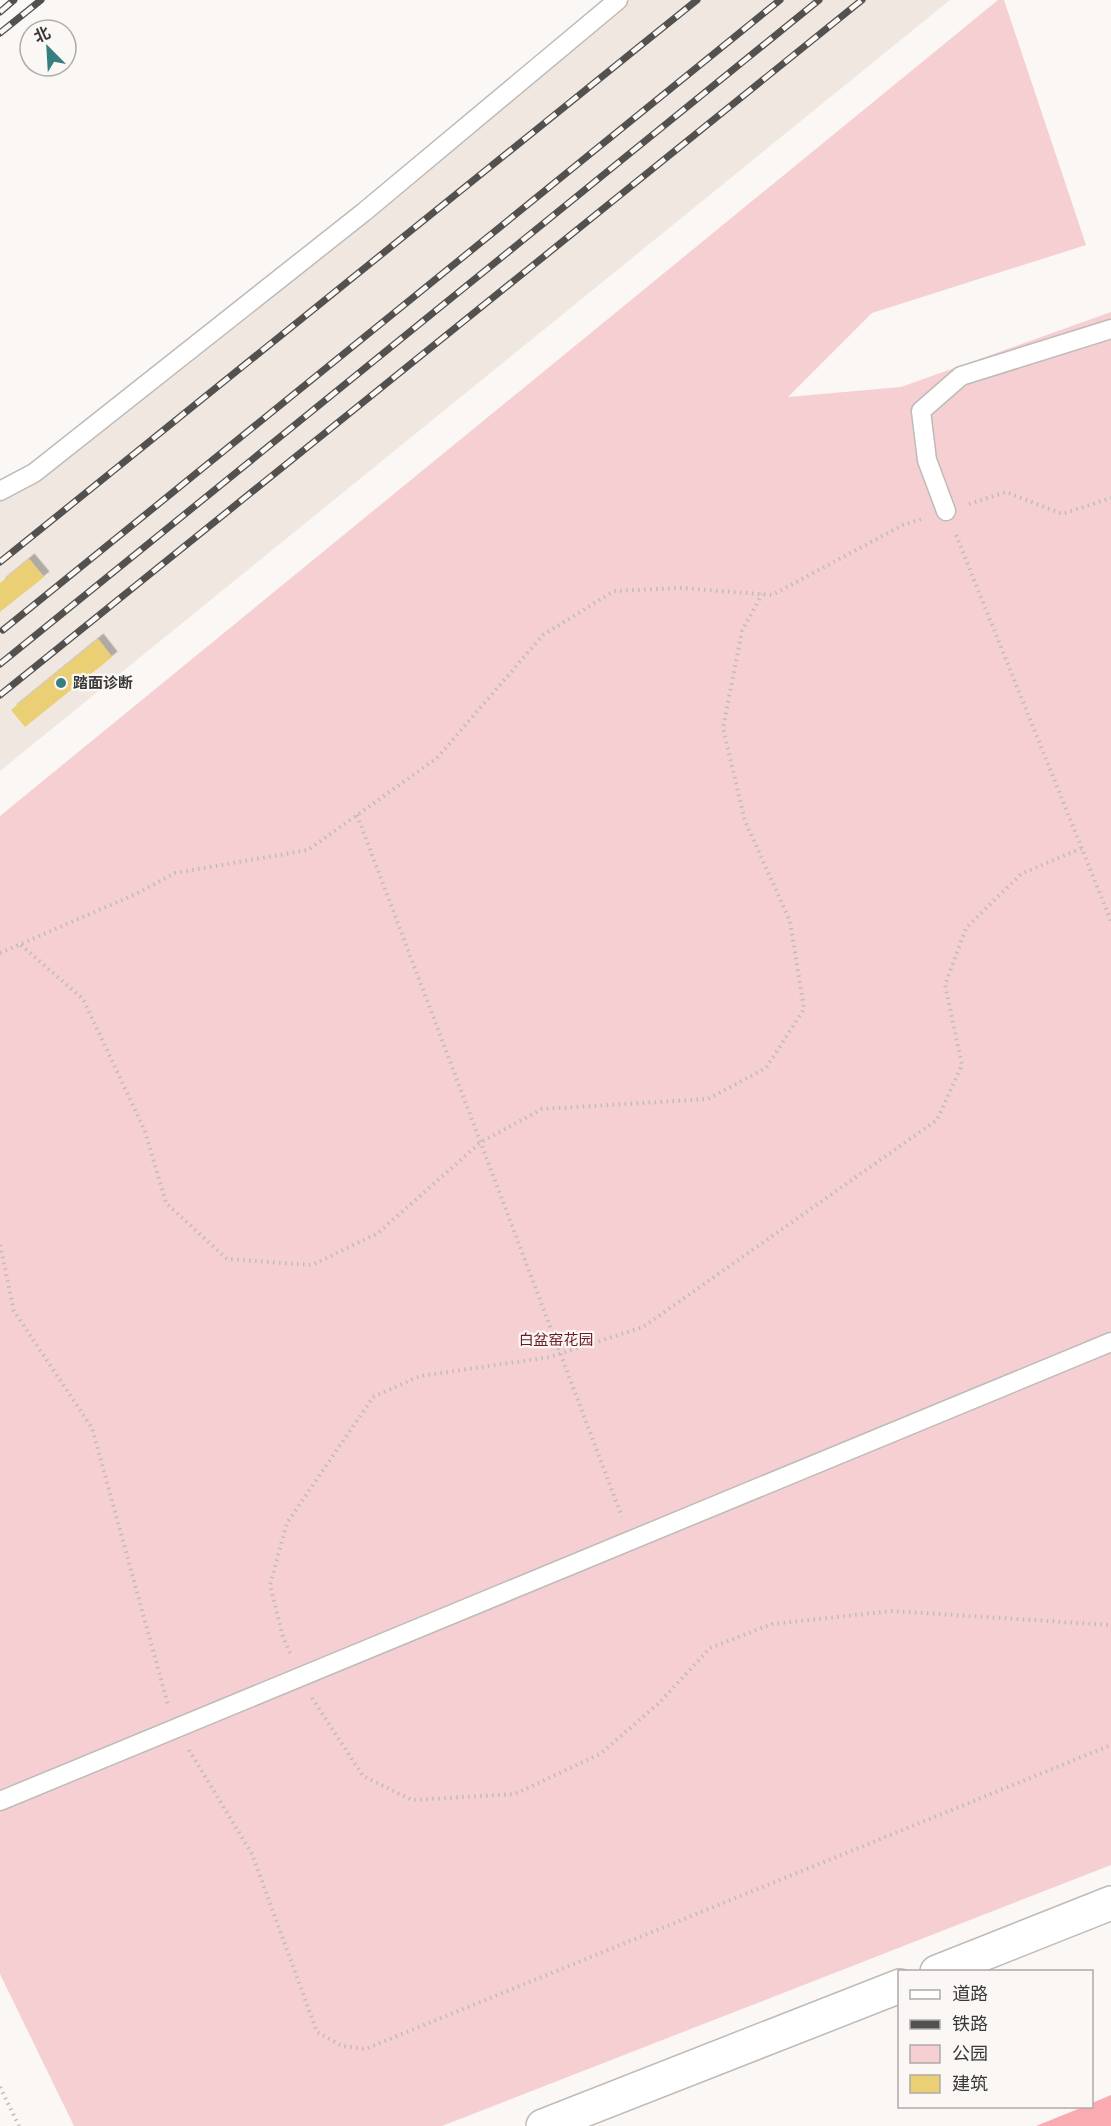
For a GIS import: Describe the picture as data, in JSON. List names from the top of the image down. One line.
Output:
{"parks":["白盆窑花园"],"places":["踏面诊断"],"legend":["道路","铁路","公园","建筑"],"north":"top left"}
